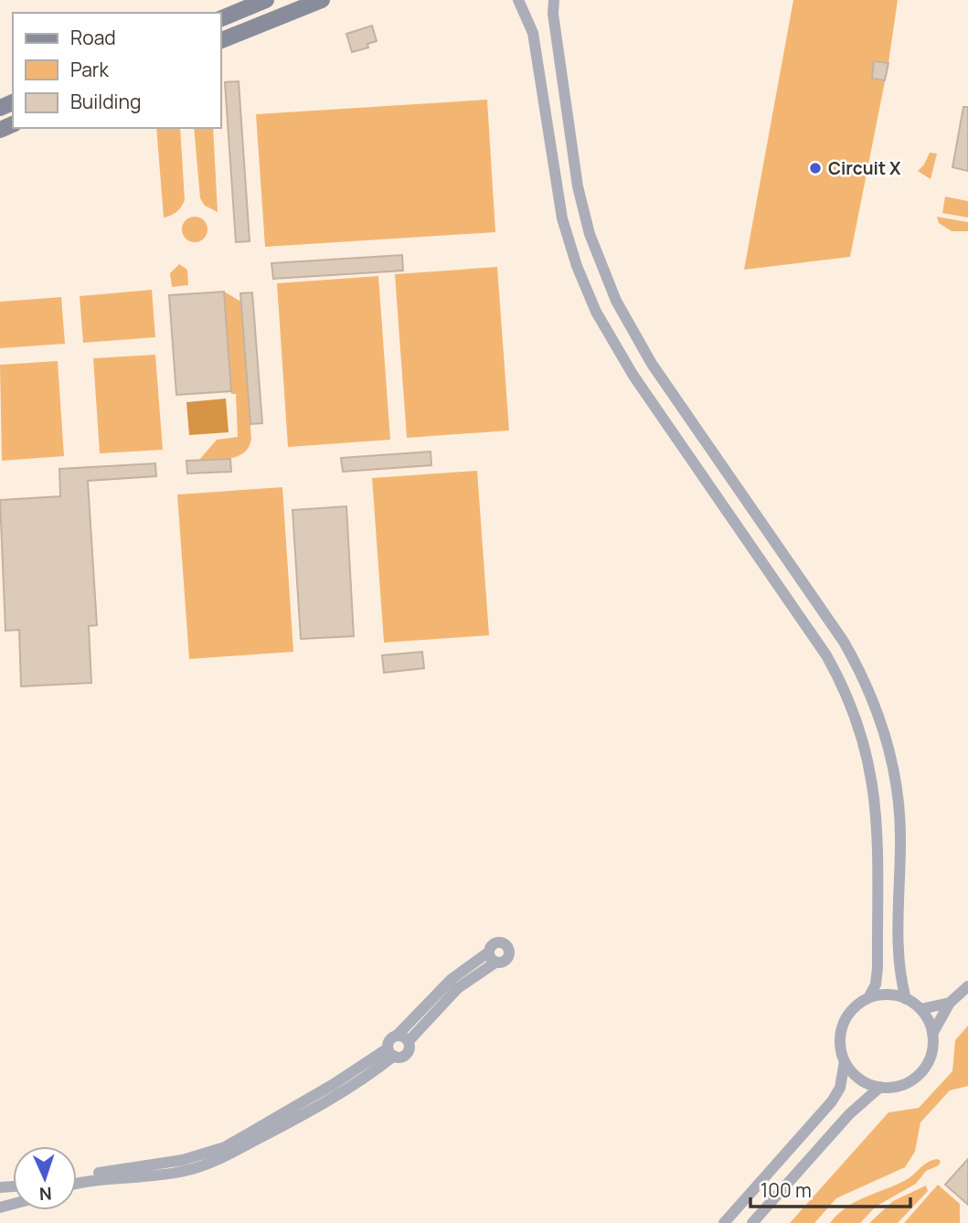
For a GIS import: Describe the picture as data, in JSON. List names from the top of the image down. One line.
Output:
{"places":["Circuit X"],"legend":["Road","Park","Building"],"scale_bar":"100 m","north":"bottom"}
